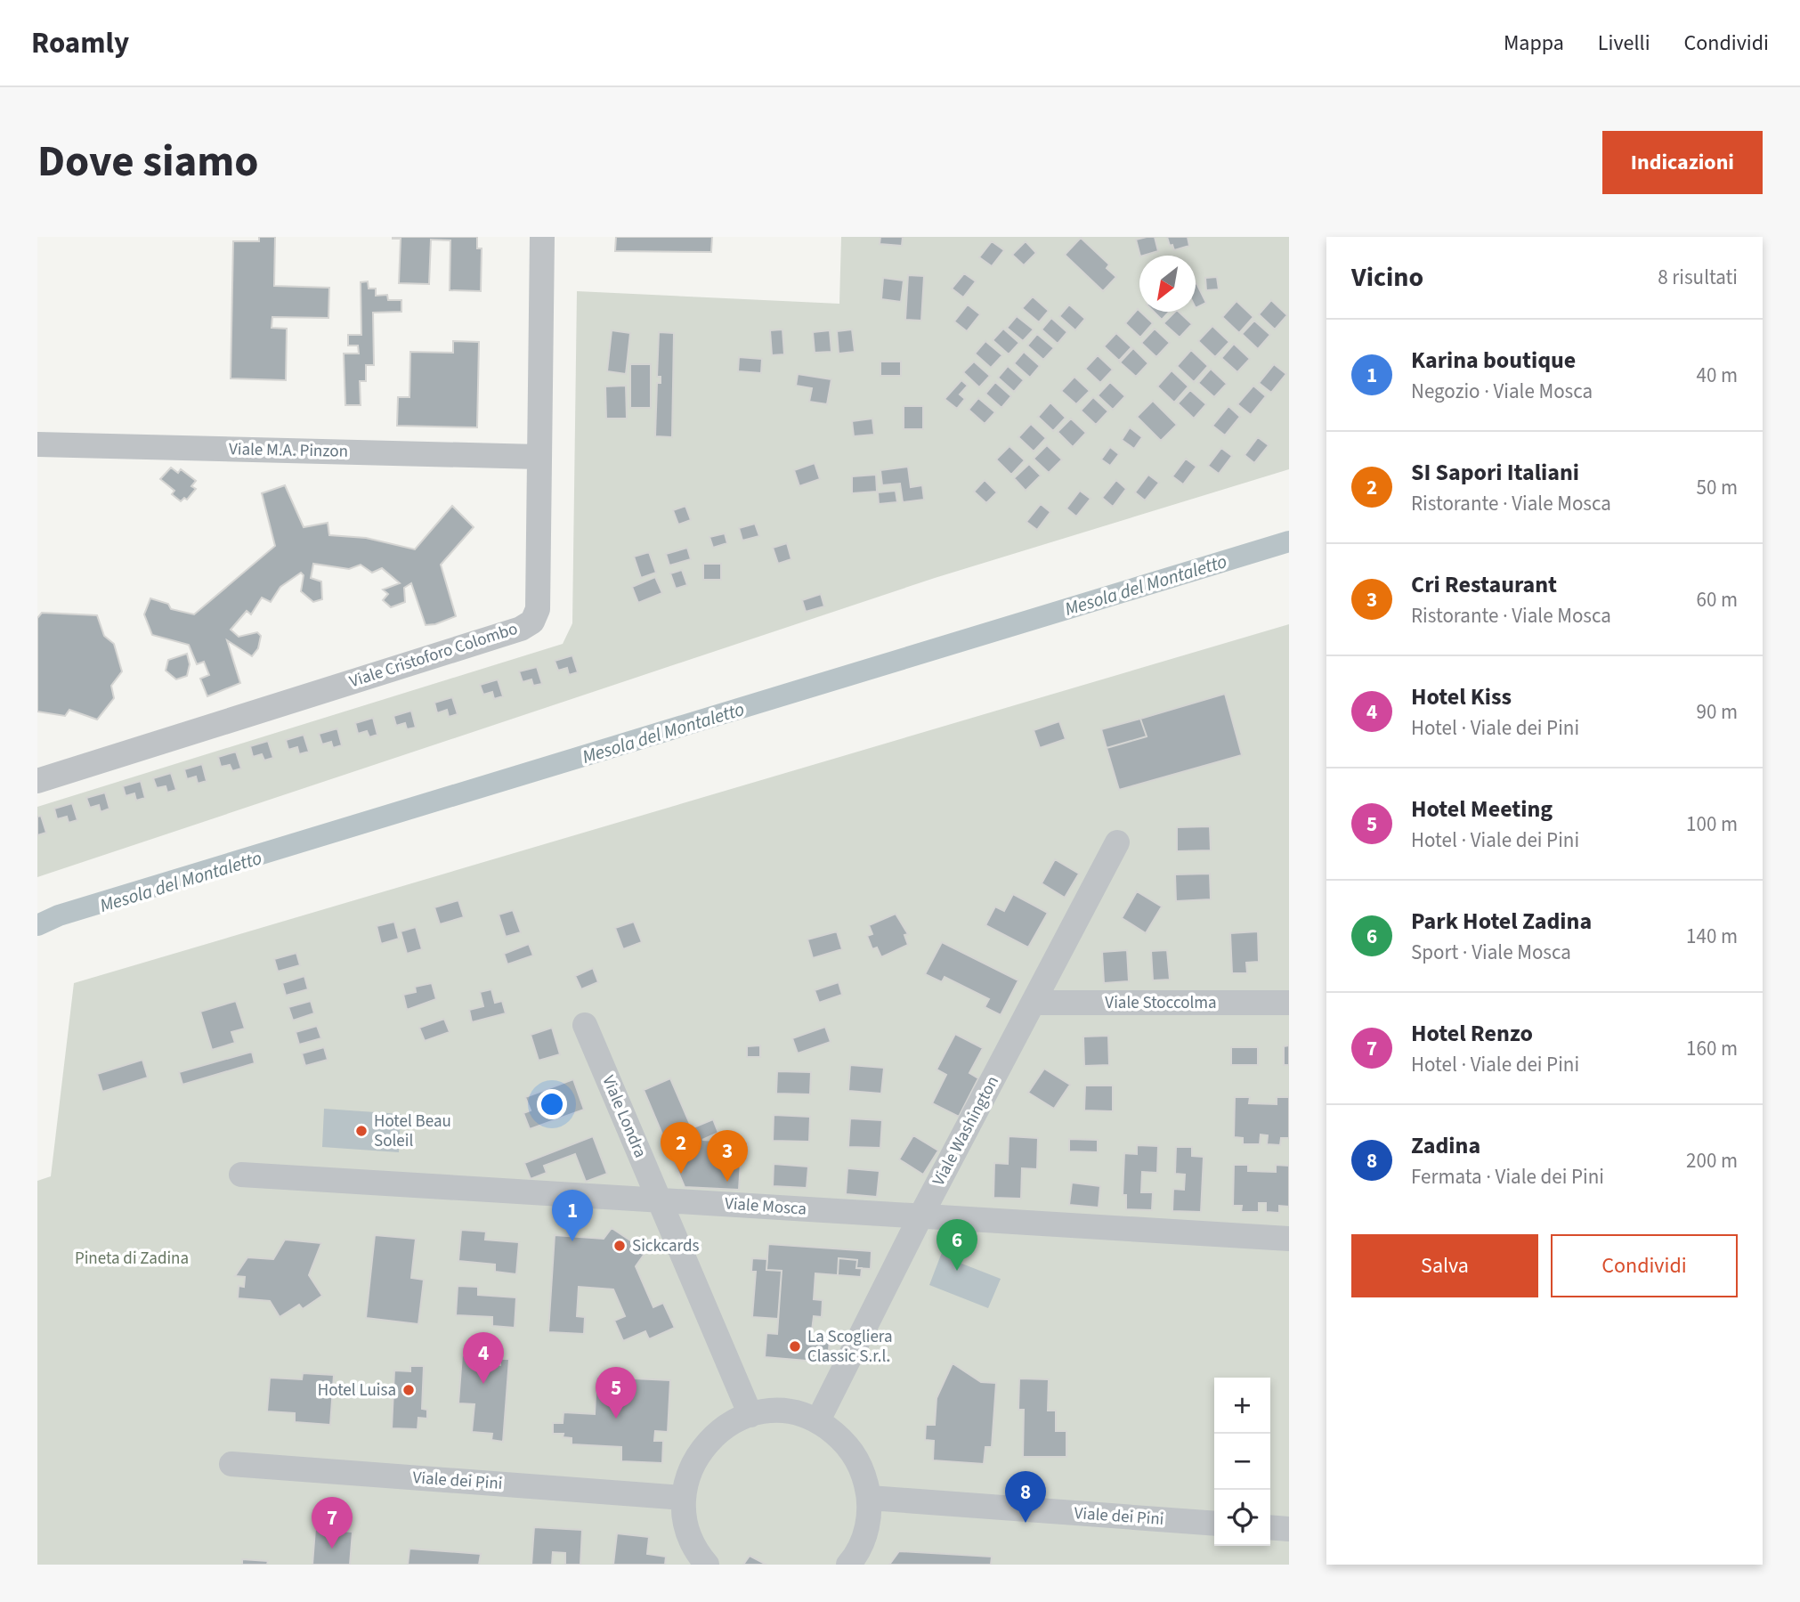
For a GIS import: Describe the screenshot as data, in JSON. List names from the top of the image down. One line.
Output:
{"streets":{"street":["Viale M.A. Pinzon","Viale Cristoforo Colombo","Viale Stoccolma","Viale Londra","Viale Washington","Viale Mosca","Viale dei Pini"]},"crossings":[["Viale M.A. Pinzon","Viale Cristoforo Colombo"],["Viale Stoccolma","Viale Washington"],["Viale Londra","Viale Mosca"],["Viale Washington","Viale Mosca"]],"water":["Mesola del Montaletto"],"parks":["Pineta di Zadina"],"places":["Hotel Beau Soleil","Sickcards","La Scogliera Classic S.r.l.","Hotel Luisa"],"north":"bottom left","page":{"header":"Roamly","nav":["Mappa","Livelli","Condividi"],"title":"Dove siamo","buttons":["Indicazioni",["Salva","Condividi"]],"heading":["Vicino","8 risultati"],"list":[{"mark":"1","name":"Karina boutique","note":"Negozio · Viale Mosca","value":"40 m"},{"mark":"2","name":"SI Sapori Italiani","note":"Ristorante · Viale Mosca","value":"50 m"},{"mark":"3","name":"Cri Restaurant","note":"Ristorante · Viale Mosca","value":"60 m"},{"mark":"4","name":"Hotel Kiss","note":"Hotel · Viale dei Pini","value":"90 m"},{"mark":"5","name":"Hotel Meeting","note":"Hotel · Viale dei Pini","value":"100 m"},{"mark":"6","name":"Park Hotel Zadina","note":"Sport · Viale Mosca","value":"140 m"},{"mark":"7","name":"Hotel Renzo","note":"Hotel · Viale dei Pini","value":"160 m"},{"mark":"8","name":"Zadina","note":"Fermata · Viale dei Pini","value":"200 m"}],"pins":["2","3","1","6","4","5","8","7"],"map_buttons":["+","−"]}}
